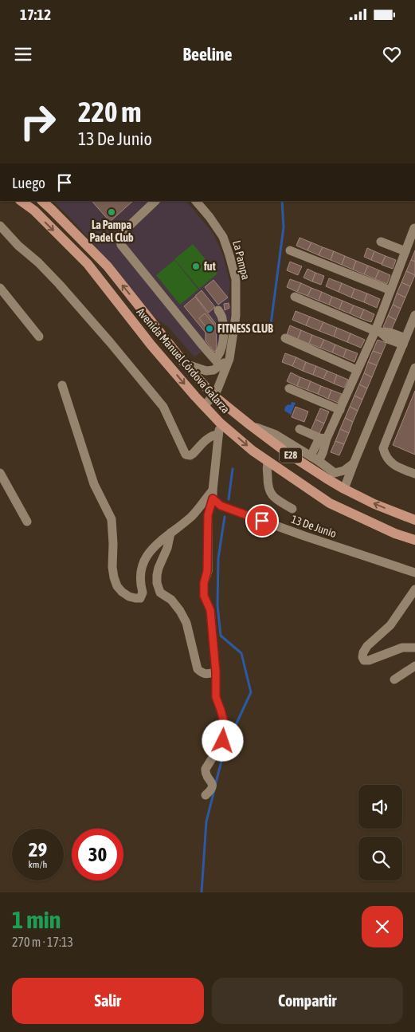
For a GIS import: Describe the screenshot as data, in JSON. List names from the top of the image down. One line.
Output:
{"streets":{"main road":["Avenida Manuel Córdova Galarza","E28"],"street":["La Pampa","13 De Junio"]},"crossings":[["La Pampa","Avenida Manuel Córdova Galarza"]],"places":["La Pampa Padel Club","fut","FITNESS CLUB"],"page":{"status":"17:12","header":"Beeline","turn":["220 m","13 De Junio"],"then":"Luego","speed":"29 km/h","limit":"30","heading":["1 min","270 m · 17:13"],"buttons":["Salir","Compartir"]}}
